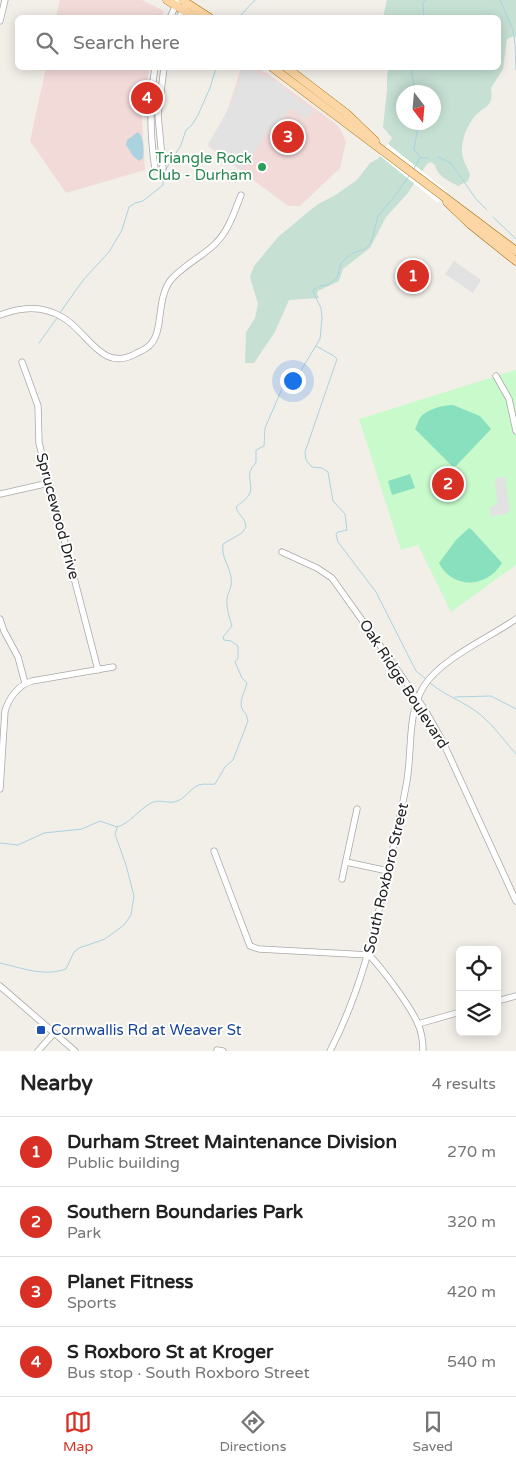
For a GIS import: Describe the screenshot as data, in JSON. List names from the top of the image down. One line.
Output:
{"streets":{"street":["Sprucewood Drive","Oak Ridge Boulevard","South Roxboro Street"]},"crossings":[["Oak Ridge Boulevard","South Roxboro Street"]],"places":{"other":["Triangle Rock Club - Durham"],"transit":["Cornwallis Rd at Weaver St"]},"north":"bottom","page":{"search":"Search here","pins":["4","3","1","2"],"heading":["Nearby","4 results"],"list":[{"mark":"1","name":"Durham Street Maintenance Division","note":"Public building","value":"270 m"},{"mark":"2","name":"Southern Boundaries Park","note":"Park","value":"320 m"},{"mark":"3","name":"Planet Fitness","note":"Sports","value":"420 m"},{"mark":"4","name":"S Roxboro St at Kroger","note":"Bus stop · South Roxboro Street","value":"540 m"}],"nav":["Map","Directions","Saved"]}}
